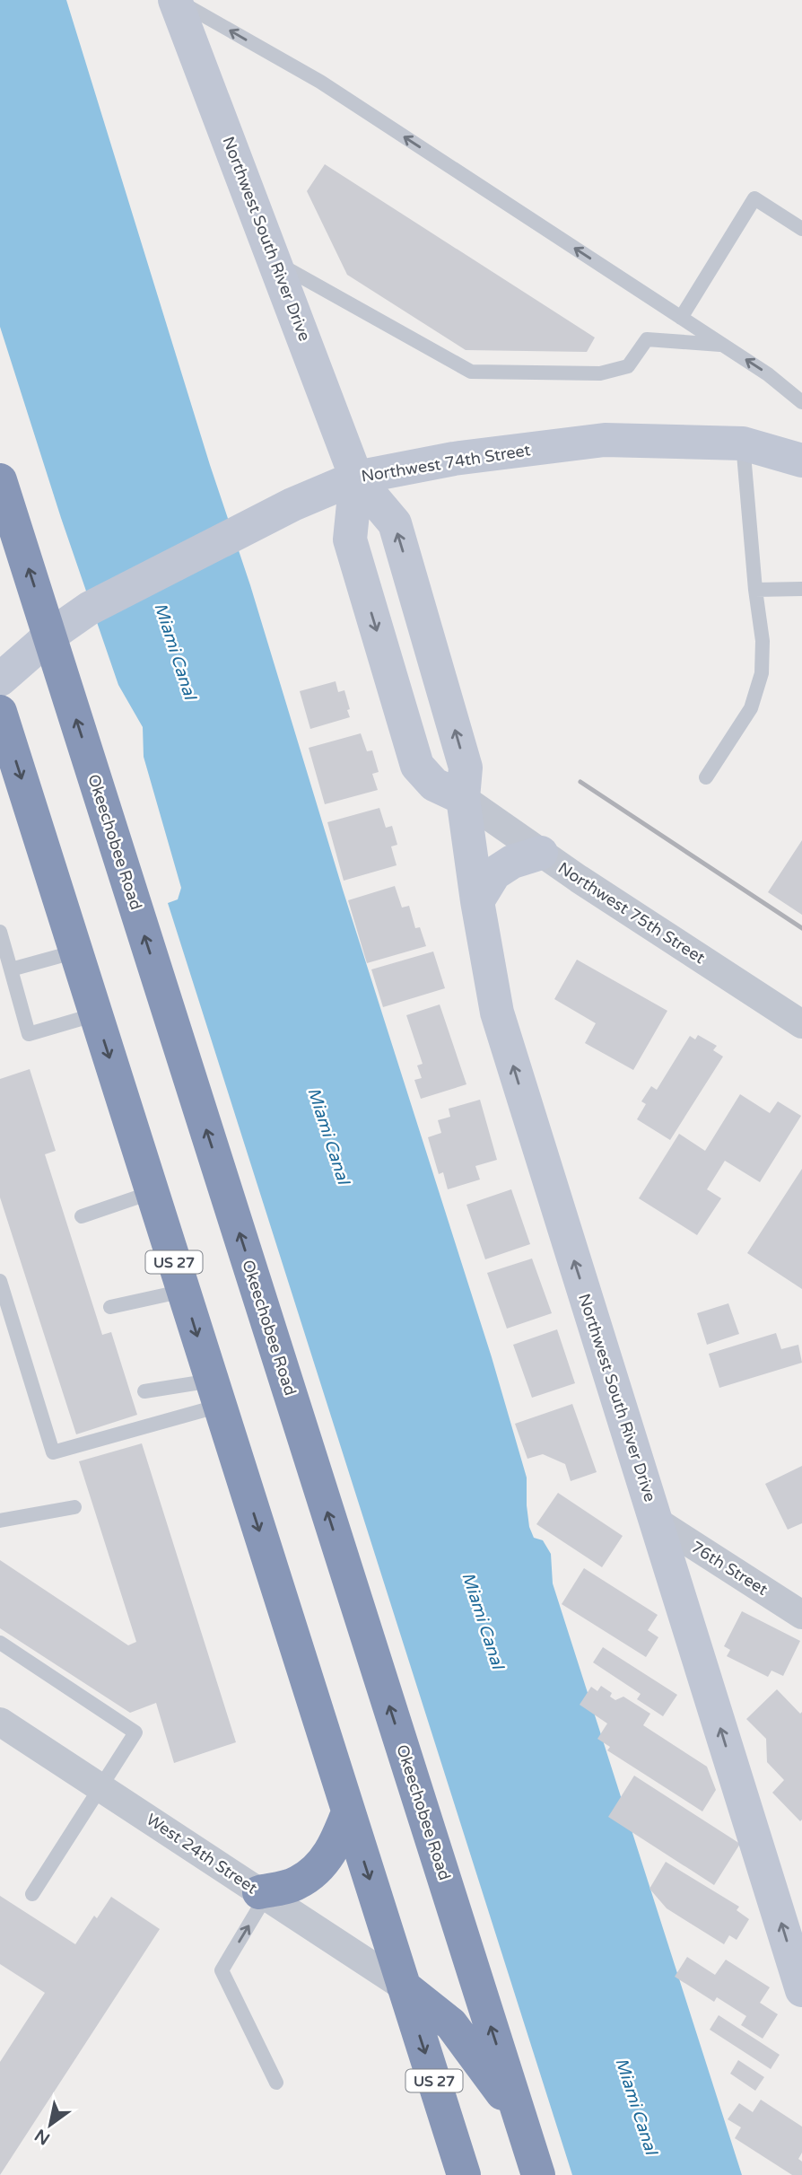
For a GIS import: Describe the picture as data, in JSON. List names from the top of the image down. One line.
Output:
{"streets":{"highway":["Okeechobee Road","US 27"],"street":["Northwest South River Drive","Northwest 74th Street","Northwest 75th Street","76th Street","West 24th Street"]},"crossings":[["Northwest South River Drive","Northwest 74th Street"],["Northwest South River Drive","Northwest 75th Street"],["Northwest South River Drive","76th Street"],["Northwest 74th Street","Okeechobee Road"],["US 27","West 24th Street"]],"water":["Miami Canal"],"north":"bottom left"}
